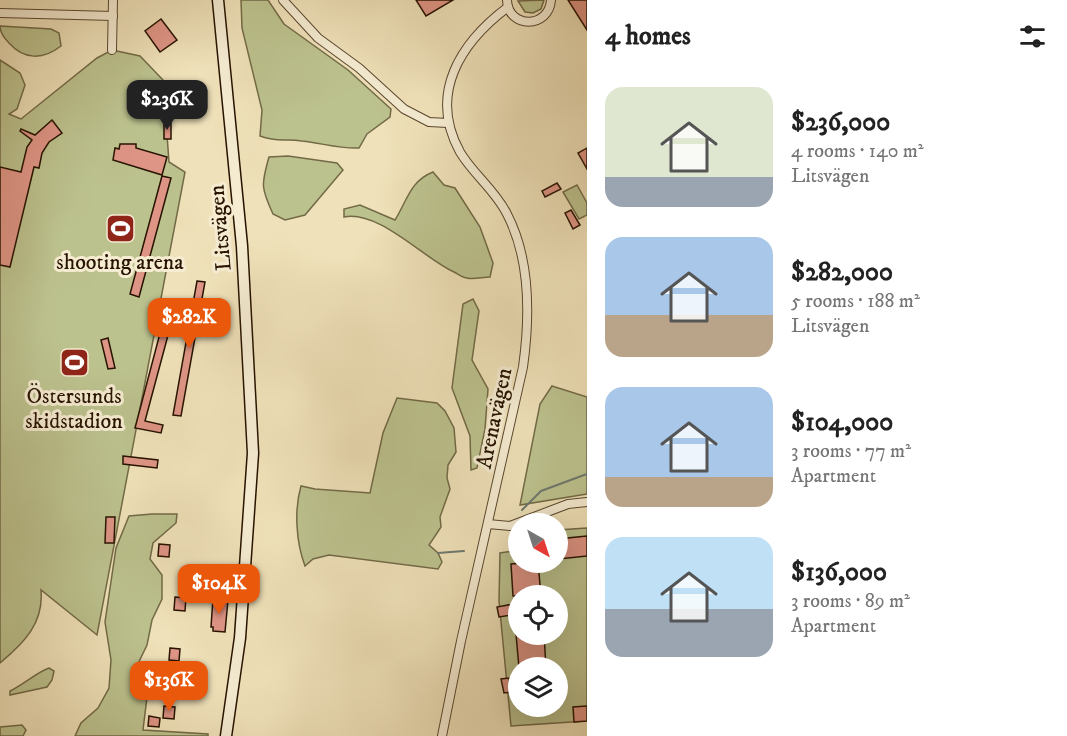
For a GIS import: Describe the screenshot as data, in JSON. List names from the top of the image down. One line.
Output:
{"streets":{"main road":["Litsvägen"],"street":["Arenavägen"]},"places":{"sports":["shooting arena","Östersunds skidstadion"]},"north":"bottom right","page":{"heading":"4 homes","list":[{"name":"$236,000","note":"4 rooms · 140 m² · Litsvägen"},{"name":"$282,000","note":"5 rooms · 188 m² · Litsvägen"},{"name":"$104,000","note":"3 rooms · 77 m² · Apartment"},{"name":"$136,000","note":"3 rooms · 89 m² · Apartment"}],"price":["$236K","$282K","$104K","$136K"]}}
